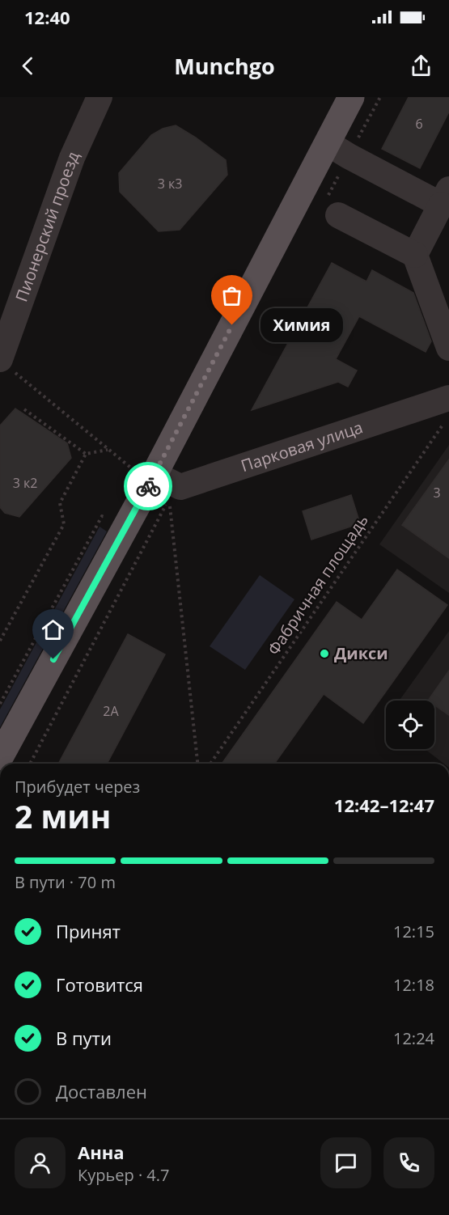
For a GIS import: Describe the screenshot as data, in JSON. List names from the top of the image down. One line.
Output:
{"streets":{"street":["Пионерский проезд","Парковая улица"],"path":["Фабричная площадь"]},"places":["Химия","Дикси"],"house_numbers":["6","3 к3","3 к2","3","2А"],"page":{"status":"12:40","header":"Munchgo","bubble":"Химия","heading":["2 мин","Прибудет через","12:42–12:47"],"panel":["Анна","Курьер · 4.7"],"bar":"В пути · 70 m","list":[["Принят","12:15"],["Готовится","12:18"],["В пути","12:24"],"Доставлен"]}}
